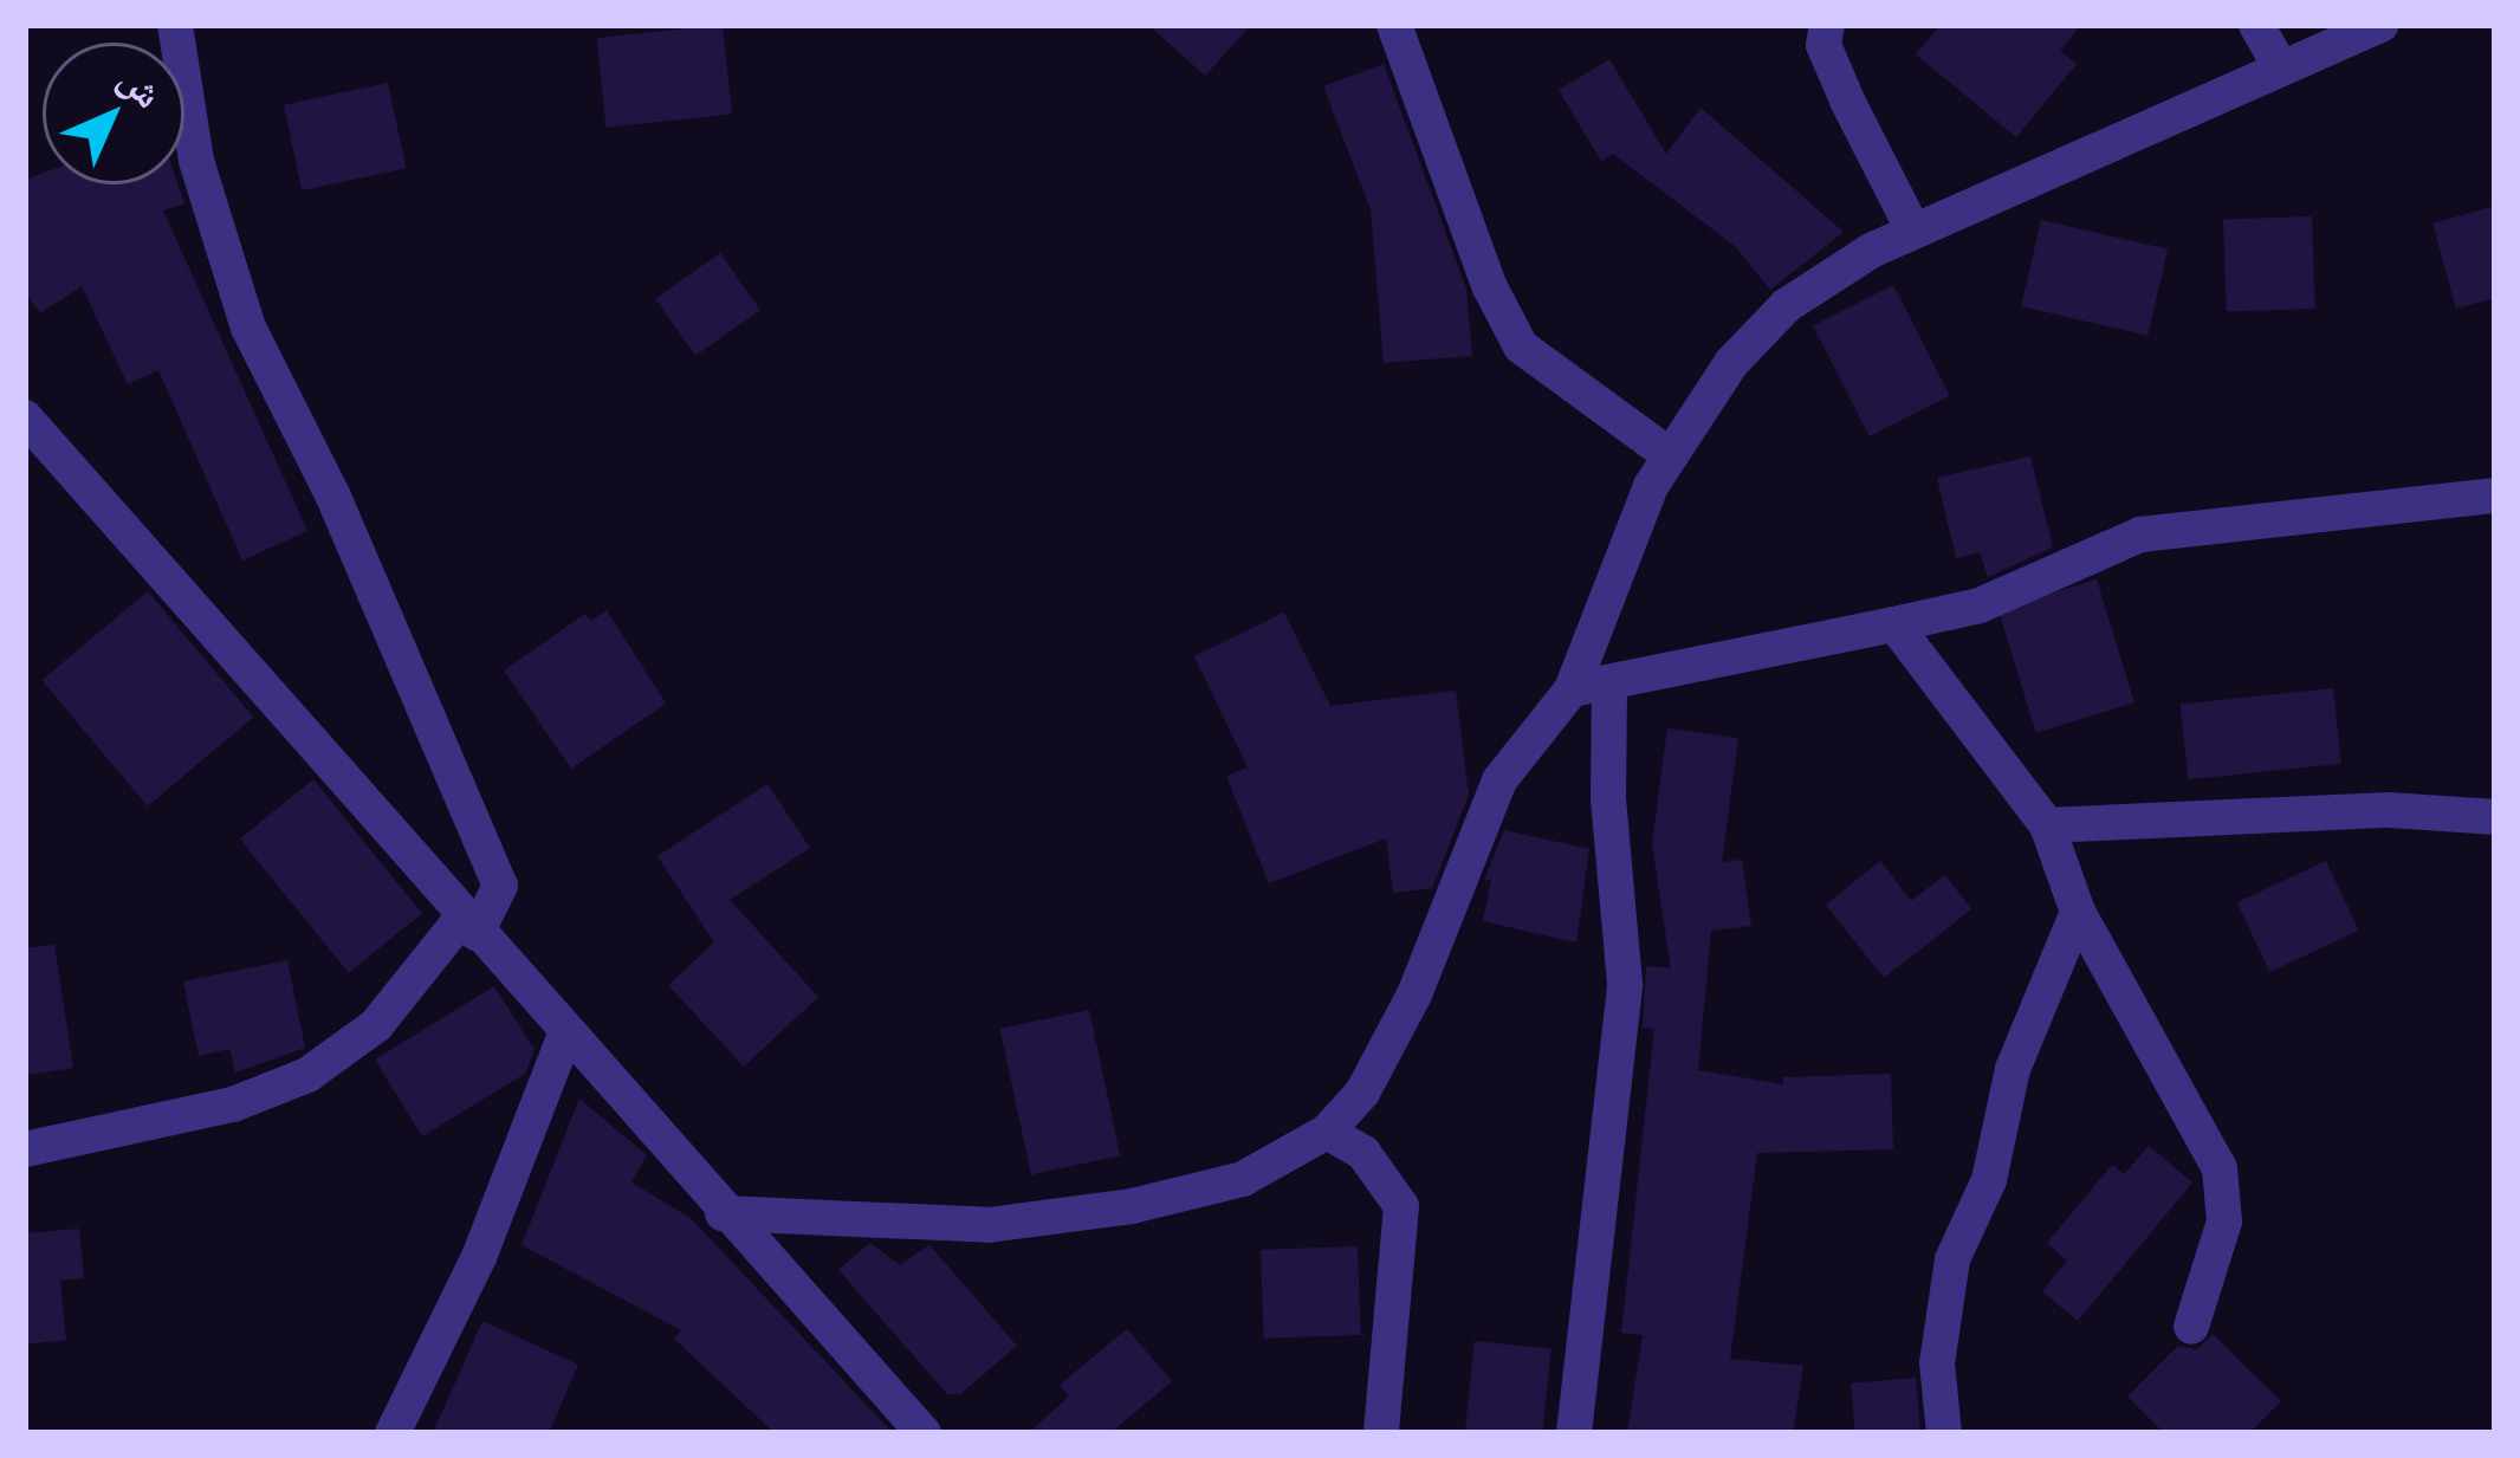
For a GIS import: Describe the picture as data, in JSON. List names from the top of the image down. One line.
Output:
{"north":"top right"}
